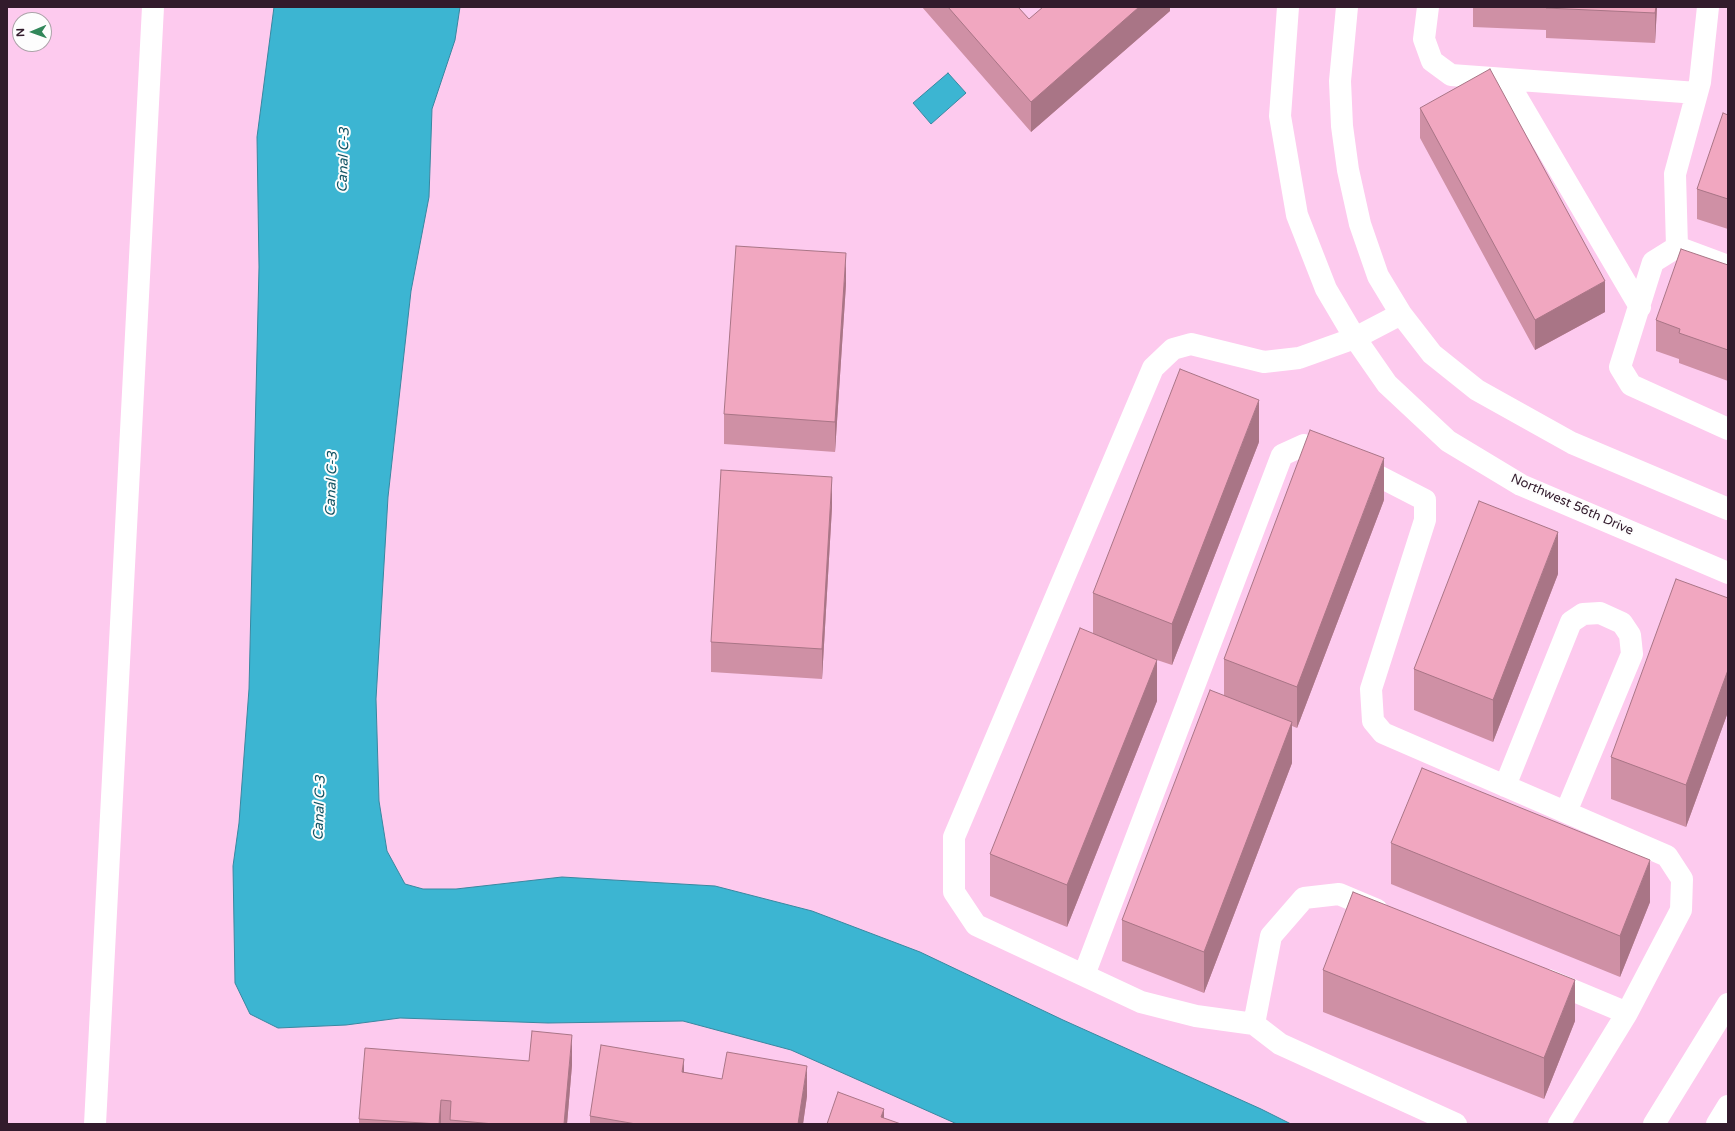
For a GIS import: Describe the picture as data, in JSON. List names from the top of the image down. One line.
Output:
{"streets":{"main road":["Northwest 56th Drive"]},"water":["Canal C-3"],"north":"left"}
